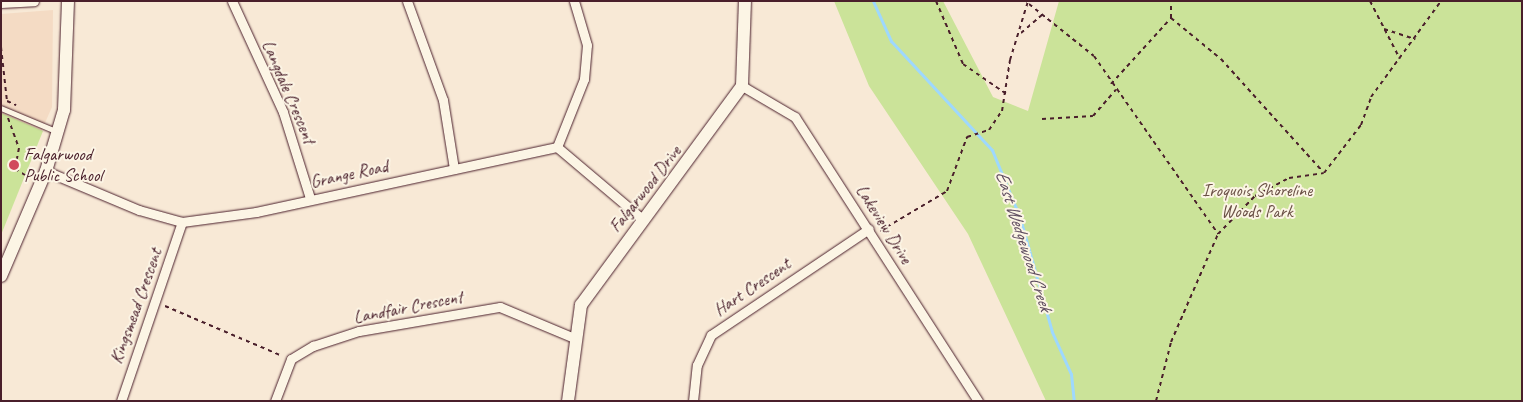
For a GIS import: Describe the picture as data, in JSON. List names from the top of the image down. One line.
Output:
{"streets":{"street":["Langdale Crescent","Grange Road","Falgarwood Drive","Lakeview Drive","Hart Crescent","Kingsmead Crescent","Landfair Crescent"]},"crossings":[["Langdale Crescent","Grange Road"],["Grange Road","Kingsmead Crescent"],["Falgarwood Drive","Lakeview Drive"],["Falgarwood Drive","Landfair Crescent"],["Lakeview Drive","Hart Crescent"]],"water":["East Wedgewood Creek"],"parks":["Iroquois Shoreline Woods Park"],"places":["Falgarwood Public School"]}
